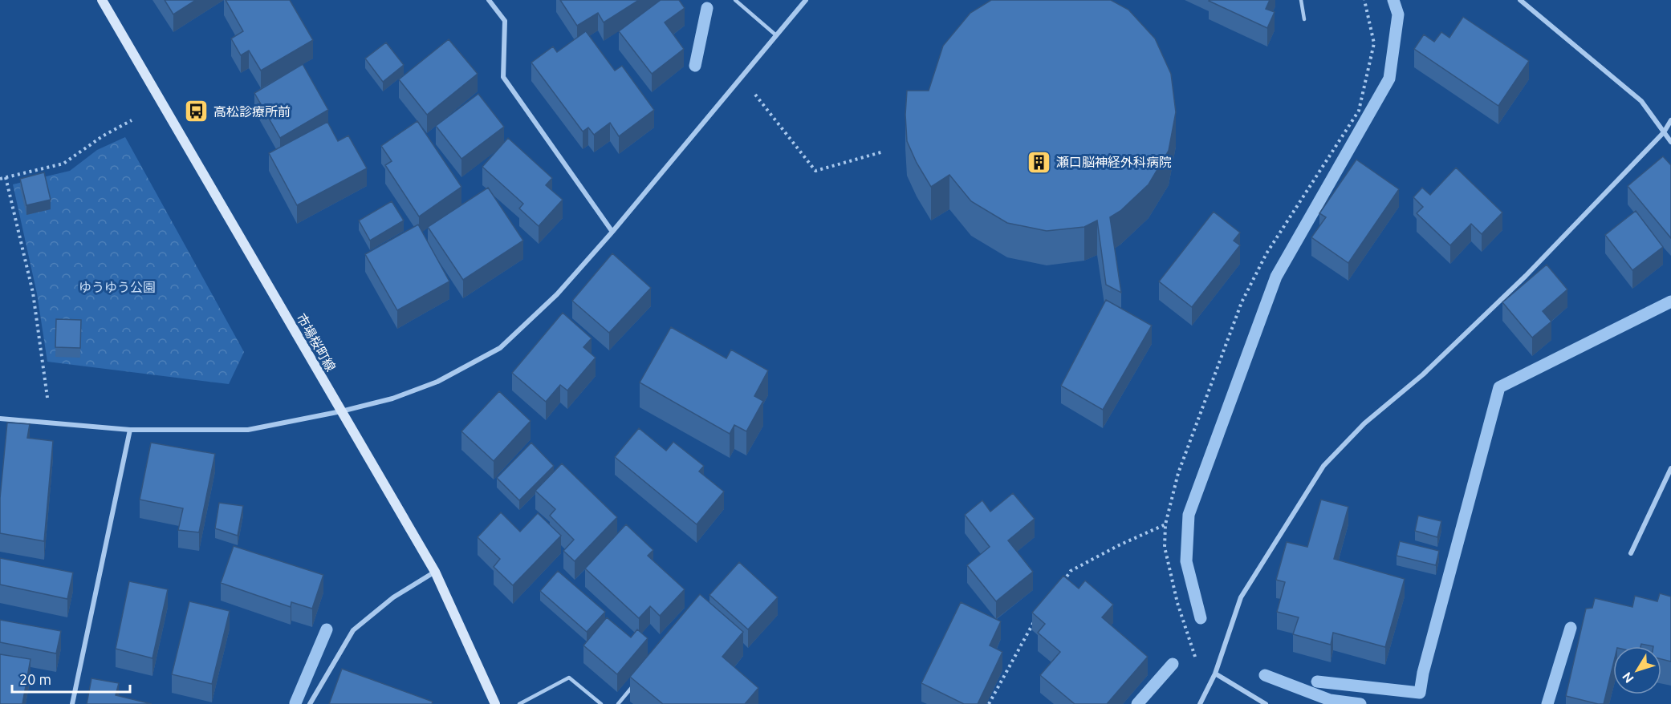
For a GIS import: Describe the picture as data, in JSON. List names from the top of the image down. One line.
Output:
{"streets":{"main road":["市場桜町線"]},"parks":["ゆうゆう公園"],"places":{"bus stop":["高松診療所前"],"building":["瀬口脳神経外科病院"]},"scale_bar":"20 m","north":"bottom left"}
